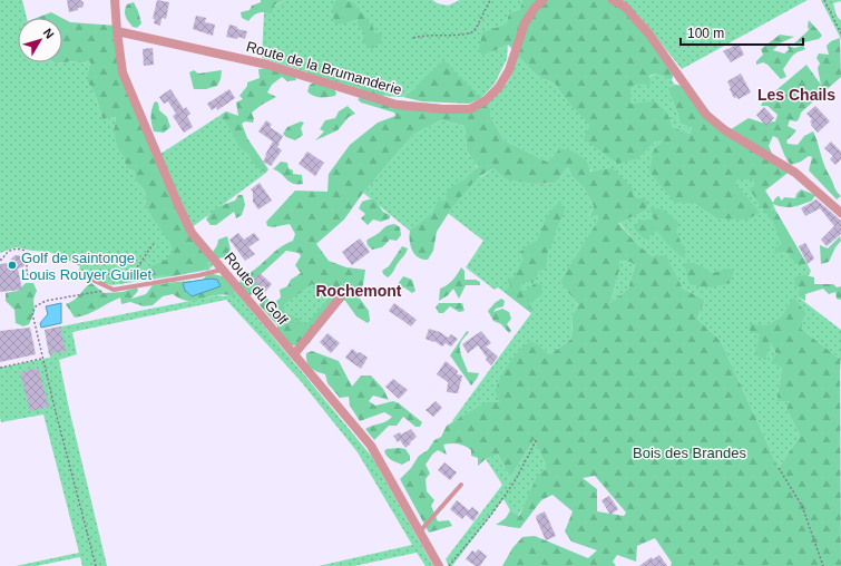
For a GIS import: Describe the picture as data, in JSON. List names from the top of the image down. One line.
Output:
{"streets":{"street":["Route de la Brumanderie","Route du Golf"]},"crossings":[["Route de la Brumanderie","Route du Golf"]],"districts":["Les Chails","Rochemont"],"parks":["Bois des Brandes"],"places":["Golf de saintonge Louis Rouyer Guillet"],"scale_bar":"100 m","north":"top right"}
